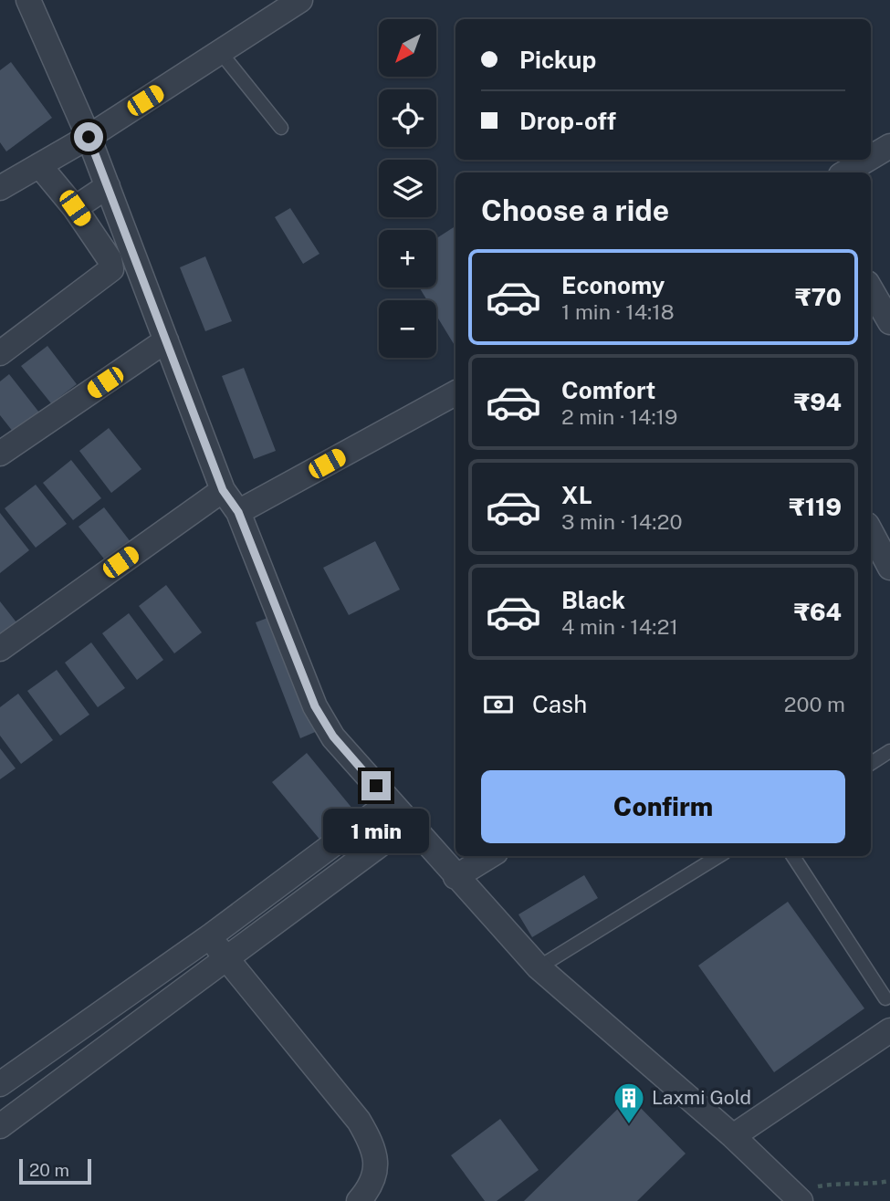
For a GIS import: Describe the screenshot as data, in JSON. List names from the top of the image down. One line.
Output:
{"places":{"building":["Laxmi Gold"]},"scale_bar":"20 m","north":"bottom left","page":{"map_buttons":["+","−"],"banner":["Pickup","Drop-off"],"heading":"Choose a ride","list":[{"name":"Economy","note":"1 min · 14:18","value":"₹70"},{"name":"Comfort","note":"2 min · 14:19","value":"₹94"},{"name":"XL","note":"3 min · 14:20","value":"₹119"},{"name":"Black","note":"4 min · 14:21","value":"₹64"}],"pay":["Cash","200 m"],"buttons":"Confirm","bubble":"1 min","scale":"20 m"}}
